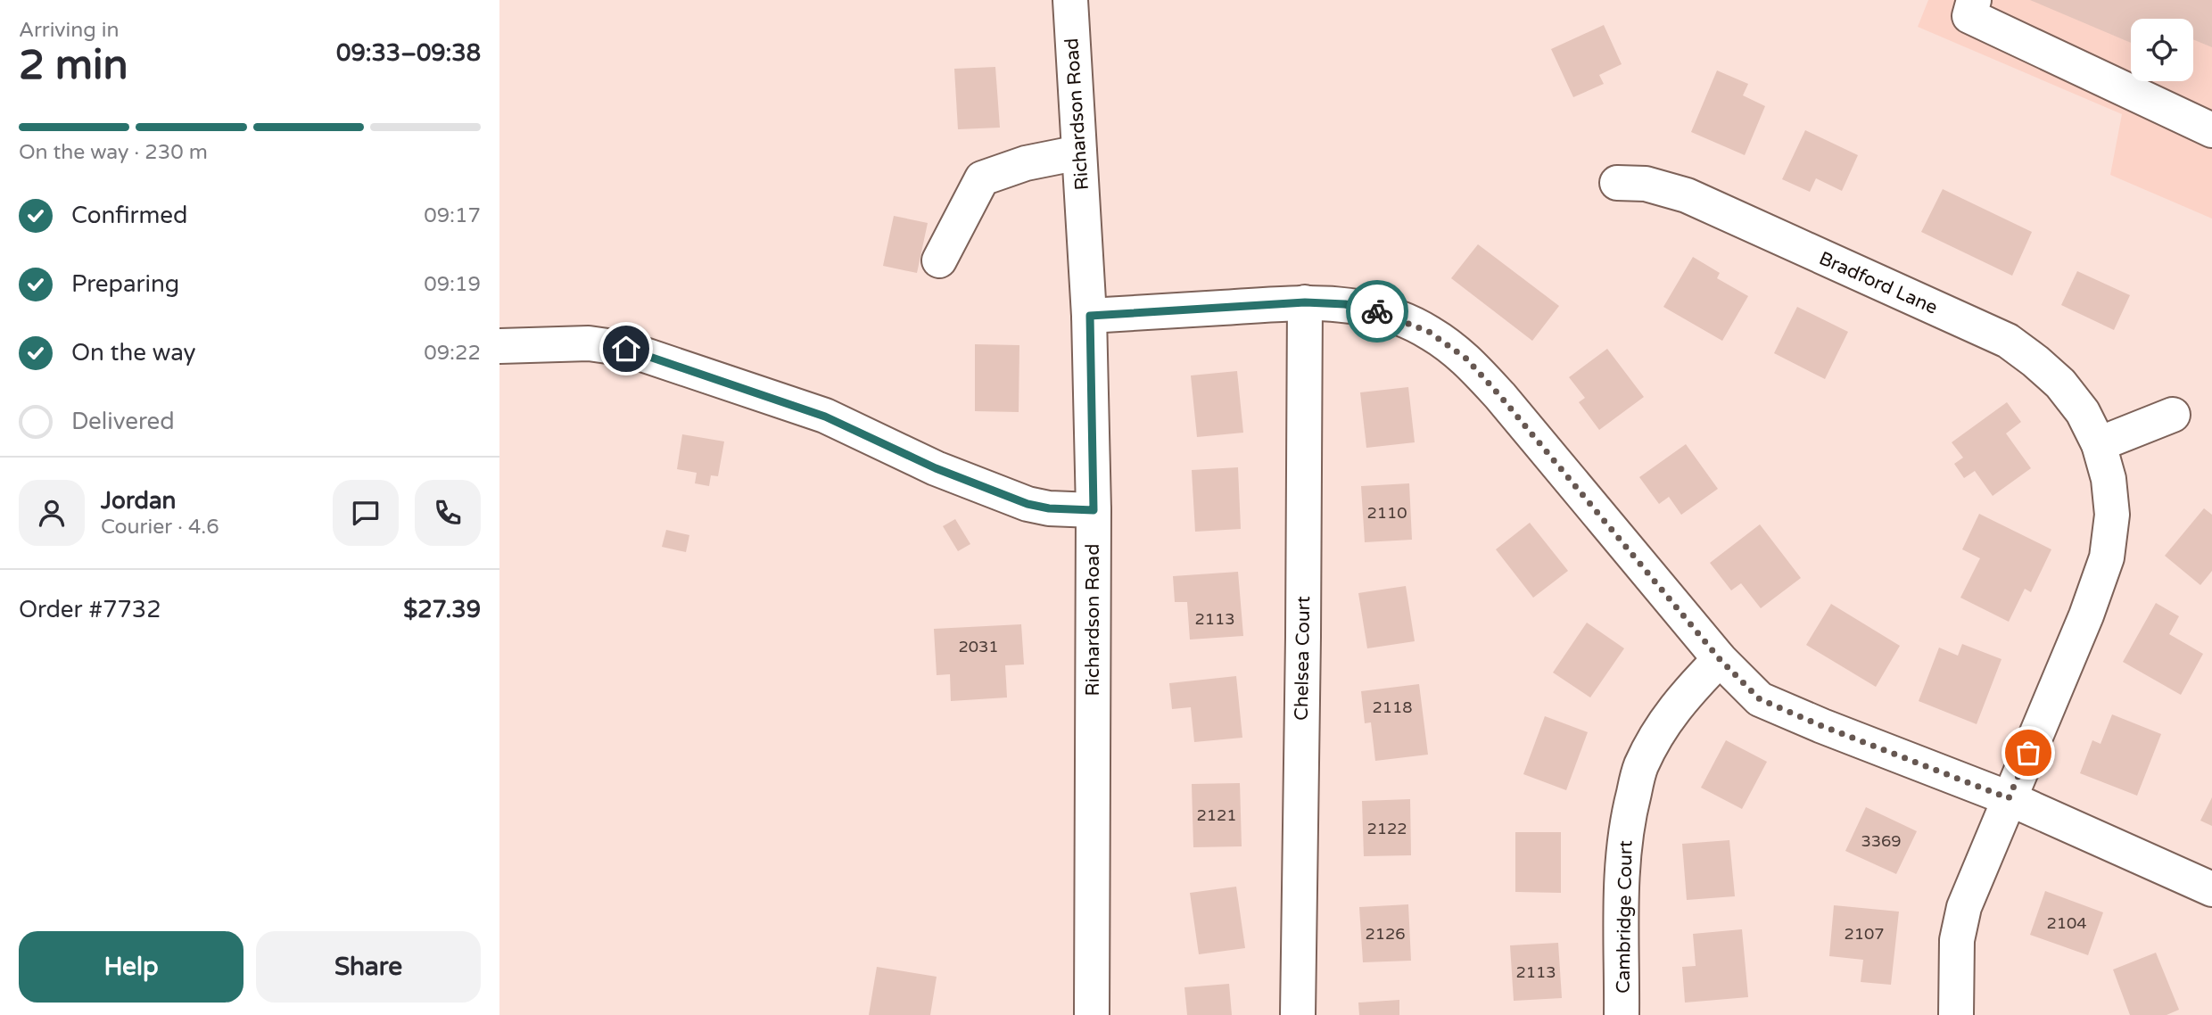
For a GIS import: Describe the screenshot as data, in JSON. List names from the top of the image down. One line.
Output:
{"streets":{"street":["Richardson Road","Bradford Lane","Chelsea Court","Cambridge Court"]},"house_numbers":["2110","2113","2031","2118","2121","2122","3369","2104","2126","2107","2113"],"page":{"heading":["2 min","Arriving in","09:33–09:38"],"panel":["Jordan","Courier · 4.6","Order #7732","$27.39"],"bar":"On the way · 230 m","list":[["Confirmed","09:17"],["Preparing","09:19"],["On the way","09:22"],"Delivered"],"buttons":["Help","Share"]}}
